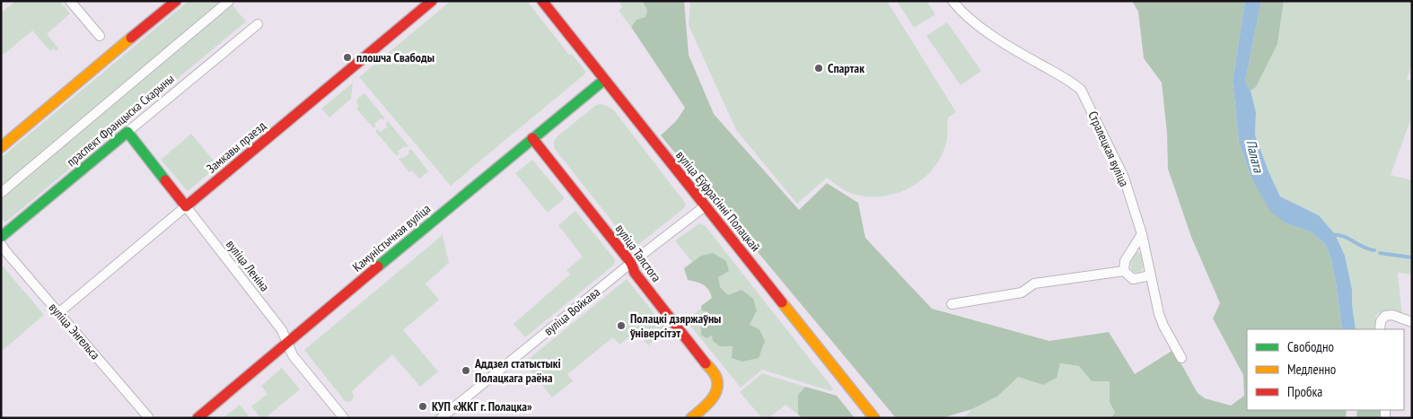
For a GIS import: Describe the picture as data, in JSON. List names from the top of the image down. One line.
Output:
{"streets":{"street":["праспект Францыска Скарыны","Замкавы праезд","Стралецкая вуліца","вуліца Еўфрасінні Полацкай","Камуністычная вуліца","вуліца Талстога","вуліца Леніна","вуліца Войкава","вуліца Энгельса"]},"crossings":[["праспект Францыска Скарыны","вуліца Леніна"],["Замкавы праезд","вуліца Леніна"],["Замкавы праезд","вуліца Энгельса"],["вуліца Еўфрасінні Полацкай","Камуністычная вуліца"],["вуліца Еўфрасінні Полацкай","вуліца Войкава"],["Камуністычная вуліца","вуліца Талстога"],["Камуністычная вуліца","вуліца Леніна"],["вуліца Талстога","вуліца Войкава"]],"water":["Палата"],"places":["плошча Свабоды","Спартак","Полацкі дзяржаўны ўніверсітэт","Аддзел статыстыкі Полацкага раёна","КУП «ЖКГ г. Полацка»"],"legend":["Свободно","Медленно","Пробка"]}
